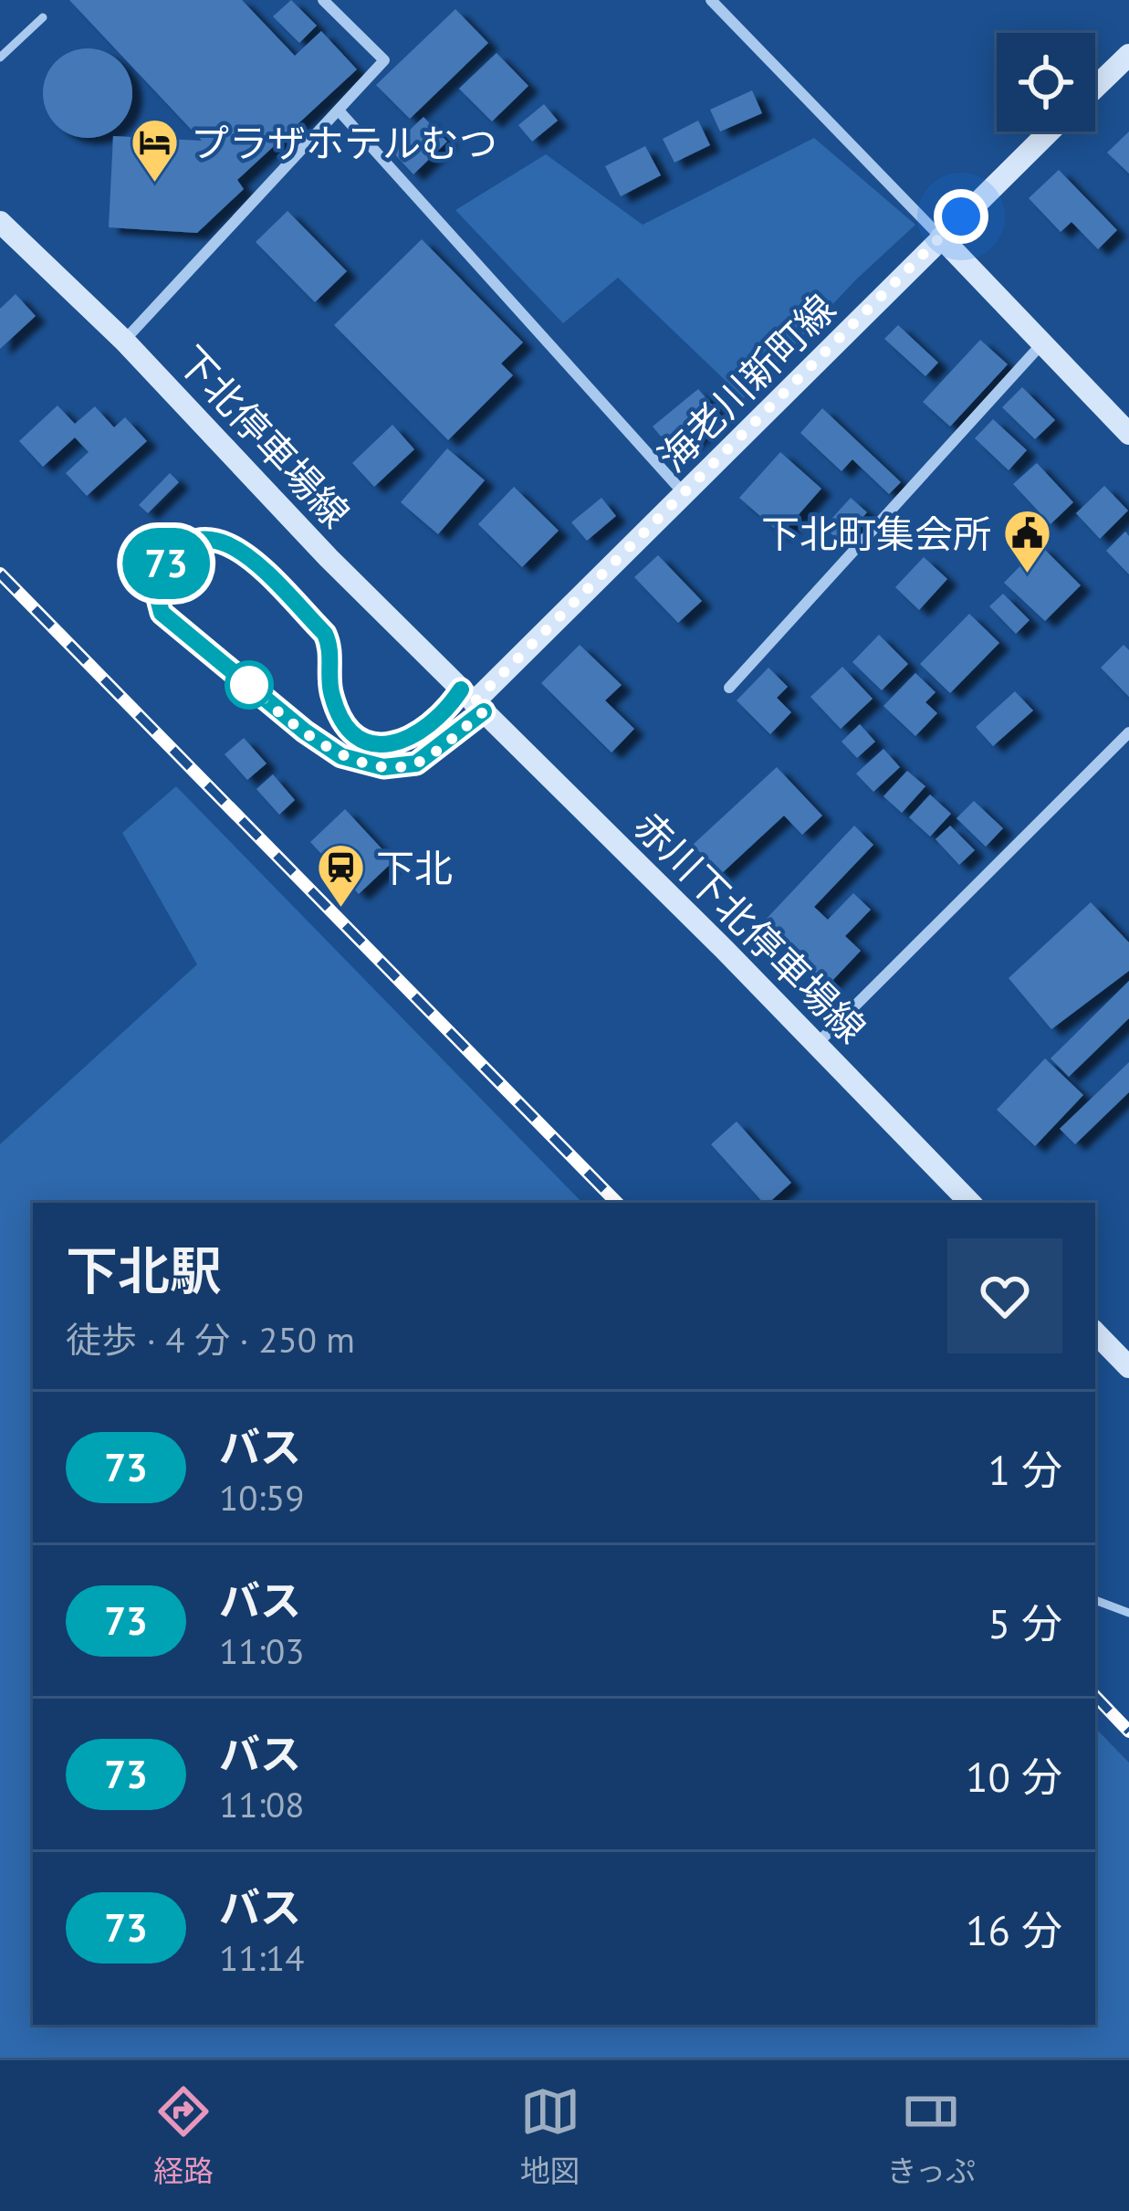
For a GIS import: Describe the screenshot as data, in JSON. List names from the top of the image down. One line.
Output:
{"streets":{"main road":["海老川新町線","下北停車場線","赤川下北停車場線"]},"crossings":[["海老川新町線","下北停車場線"],["海老川新町線","赤川下北停車場線"],["下北停車場線","赤川下北停車場線"]],"places":{"hotel":["プラザホテルむつ"],"public building":["下北町集会所"],"station":["下北"]},"lines":["bus line 73"],"page":{"on_map":"73","heading":["下北駅","徒歩 · 4 分 · 250 m"],"list":[{"mark":"73","name":"バス","note":"10:59","value":"1 分"},{"mark":"73","name":"バス","note":"11:03","value":"5 分"},{"mark":"73","name":"バス","note":"11:08","value":"10 分"},{"mark":"73","name":"バス","note":"11:14","value":"16 分"}],"tabs":["経路","地図","きっぷ"]}}
